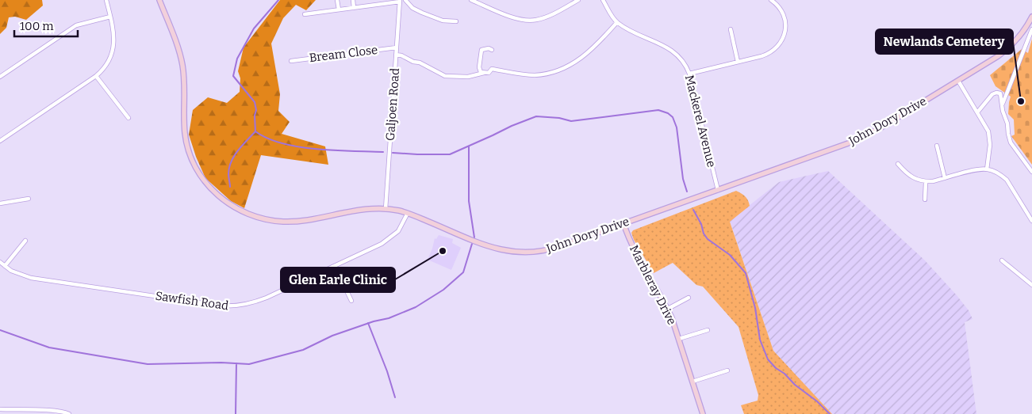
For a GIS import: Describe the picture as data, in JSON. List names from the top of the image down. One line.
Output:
{"streets":{"street":["Bream Close","Galjoen Road","Mackerel Avenue","John Dory Drive","Marbleray Drive","Sawfish Road"]},"crossings":[["Bream Close","Galjoen Road"],["Galjoen Road","John Dory Drive"],["Mackerel Avenue","John Dory Drive"],["John Dory Drive","Marbleray Drive"],["John Dory Drive","Sawfish Road"]],"places":["Newlands Cemetery","Glen Earle Clinic"],"scale_bar":"100 m"}
